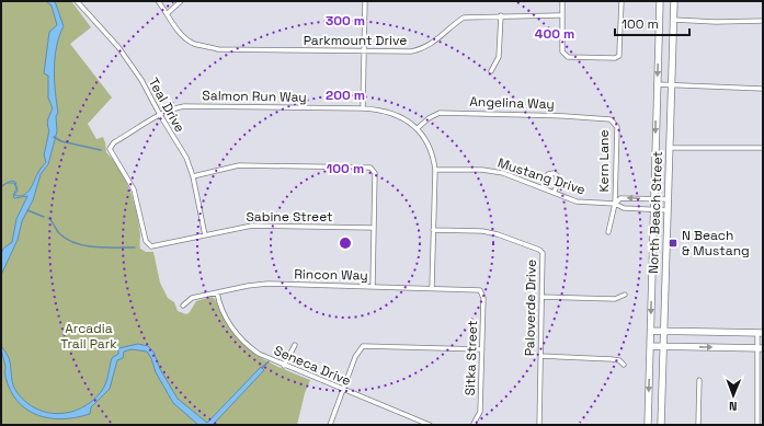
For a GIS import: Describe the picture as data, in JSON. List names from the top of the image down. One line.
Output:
{"streets":{"main road":["North Beach Street"],"street":["Parkmount Drive","Salmon Run Way","Angelina Way","Teal Drive","Kern Lane","Mustang Drive","Sabine Street","Rincon Way","Paloverde Drive","Sitka Street","Seneca Drive"]},"crossings":[["Salmon Run Way","Angelina Way"],["Salmon Run Way","Teal Drive"],["Salmon Run Way","Mustang Drive"],["Salmon Run Way","Sabine Street"],["Salmon Run Way","Rincon Way"],["Salmon Run Way","Paloverde Drive"],["Angelina Way","Kern Lane"],["Teal Drive","Sabine Street"],["Kern Lane","Mustang Drive"],["Mustang Drive","North Beach Street"],["Rincon Way","Sitka Street"],["Rincon Way","Seneca Drive"]],"parks":["Arcadia Trail Park"],"places":{"transit":["N Beach & Mustang"]},"scale_bar":"100 m","north":"bottom","rings":["300 m","400 m","200 m","100 m"]}
